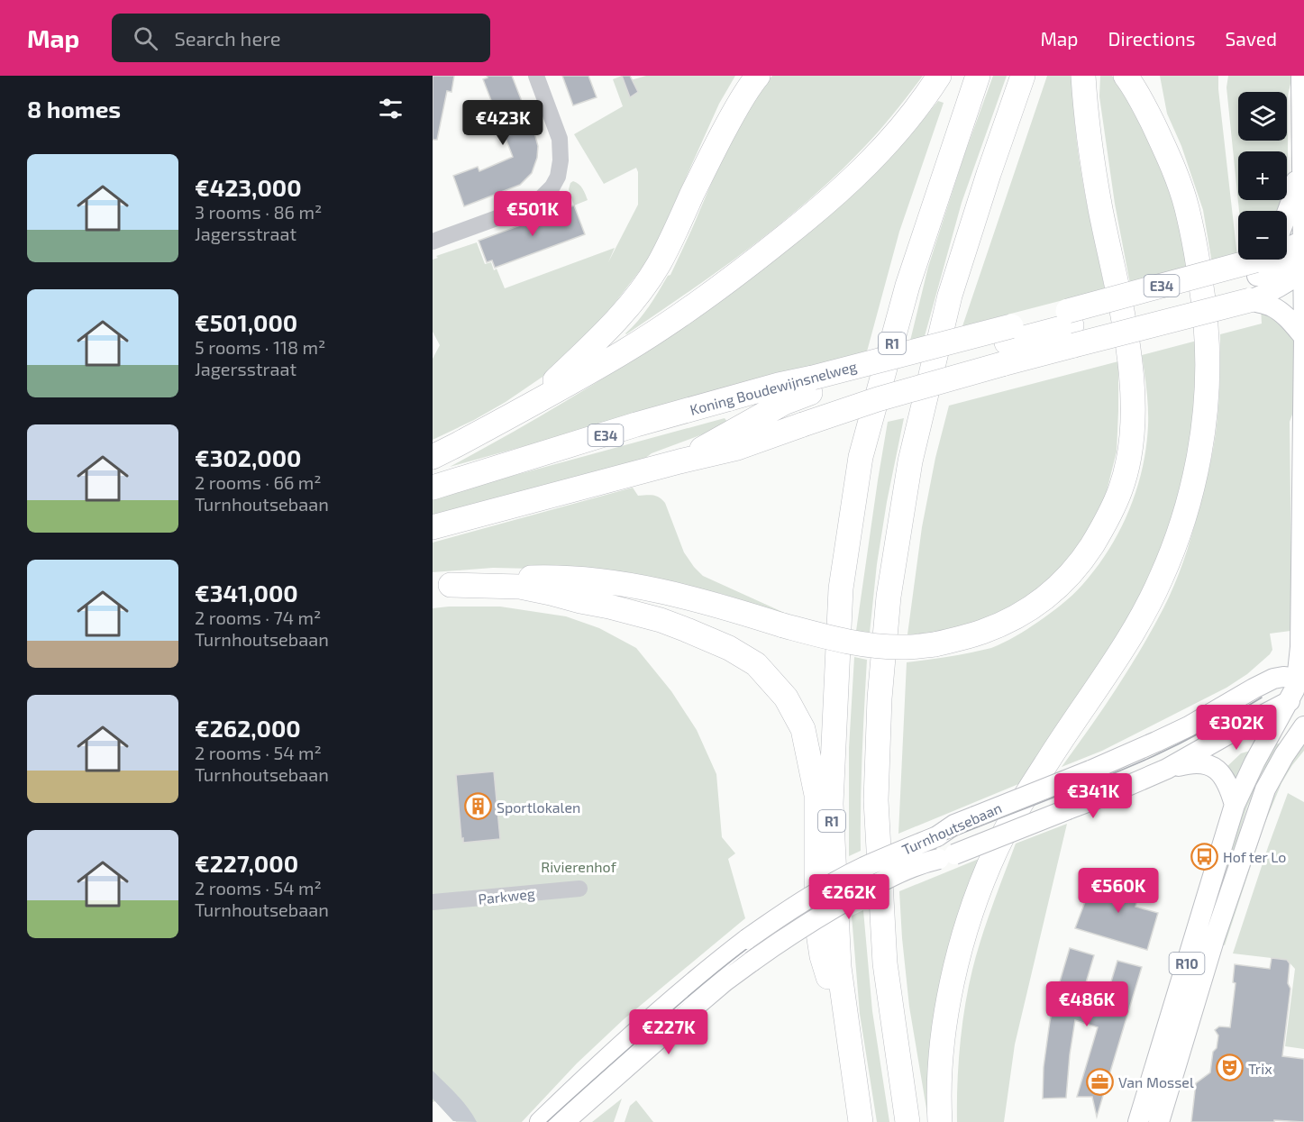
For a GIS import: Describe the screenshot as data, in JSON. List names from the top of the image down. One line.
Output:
{"streets":{"highway":["E34","R1","Koning Boudewijnsnelweg"],"main road":["Turnhoutsebaan","R10"],"street":["Parkweg"]},"crossings":[["E34","Koning Boudewijnsnelweg"],["E34","R10"],["Koning Boudewijnsnelweg","R10"],["Turnhoutsebaan","R10"]],"parks":["Rivierenhof"],"places":{"building":["Sportlokalen"],"bus stop":["Hof ter Lo"],"theatre":["Trix"],"office":["Van Mossel"]},"page":{"header":"Map","search":"Search here","nav":["Map","Directions","Saved"],"heading":"8 homes","map_buttons":["+","−"],"price":["€423K","€501K","€302K","€341K","€560K","€262K","€486K","€227K"],"list":[{"name":"€423,000","note":"3 rooms · 86 m² · Jagersstraat"},{"name":"€501,000","note":"5 rooms · 118 m² · Jagersstraat"},{"name":"€302,000","note":"2 rooms · 66 m² · Turnhoutsebaan"},{"name":"€341,000","note":"2 rooms · 74 m² · Turnhoutsebaan"},{"name":"€262,000","note":"2 rooms · 54 m² · Turnhoutsebaan"},{"name":"€227,000","note":"2 rooms · 54 m² · Turnhoutsebaan"}]}}
